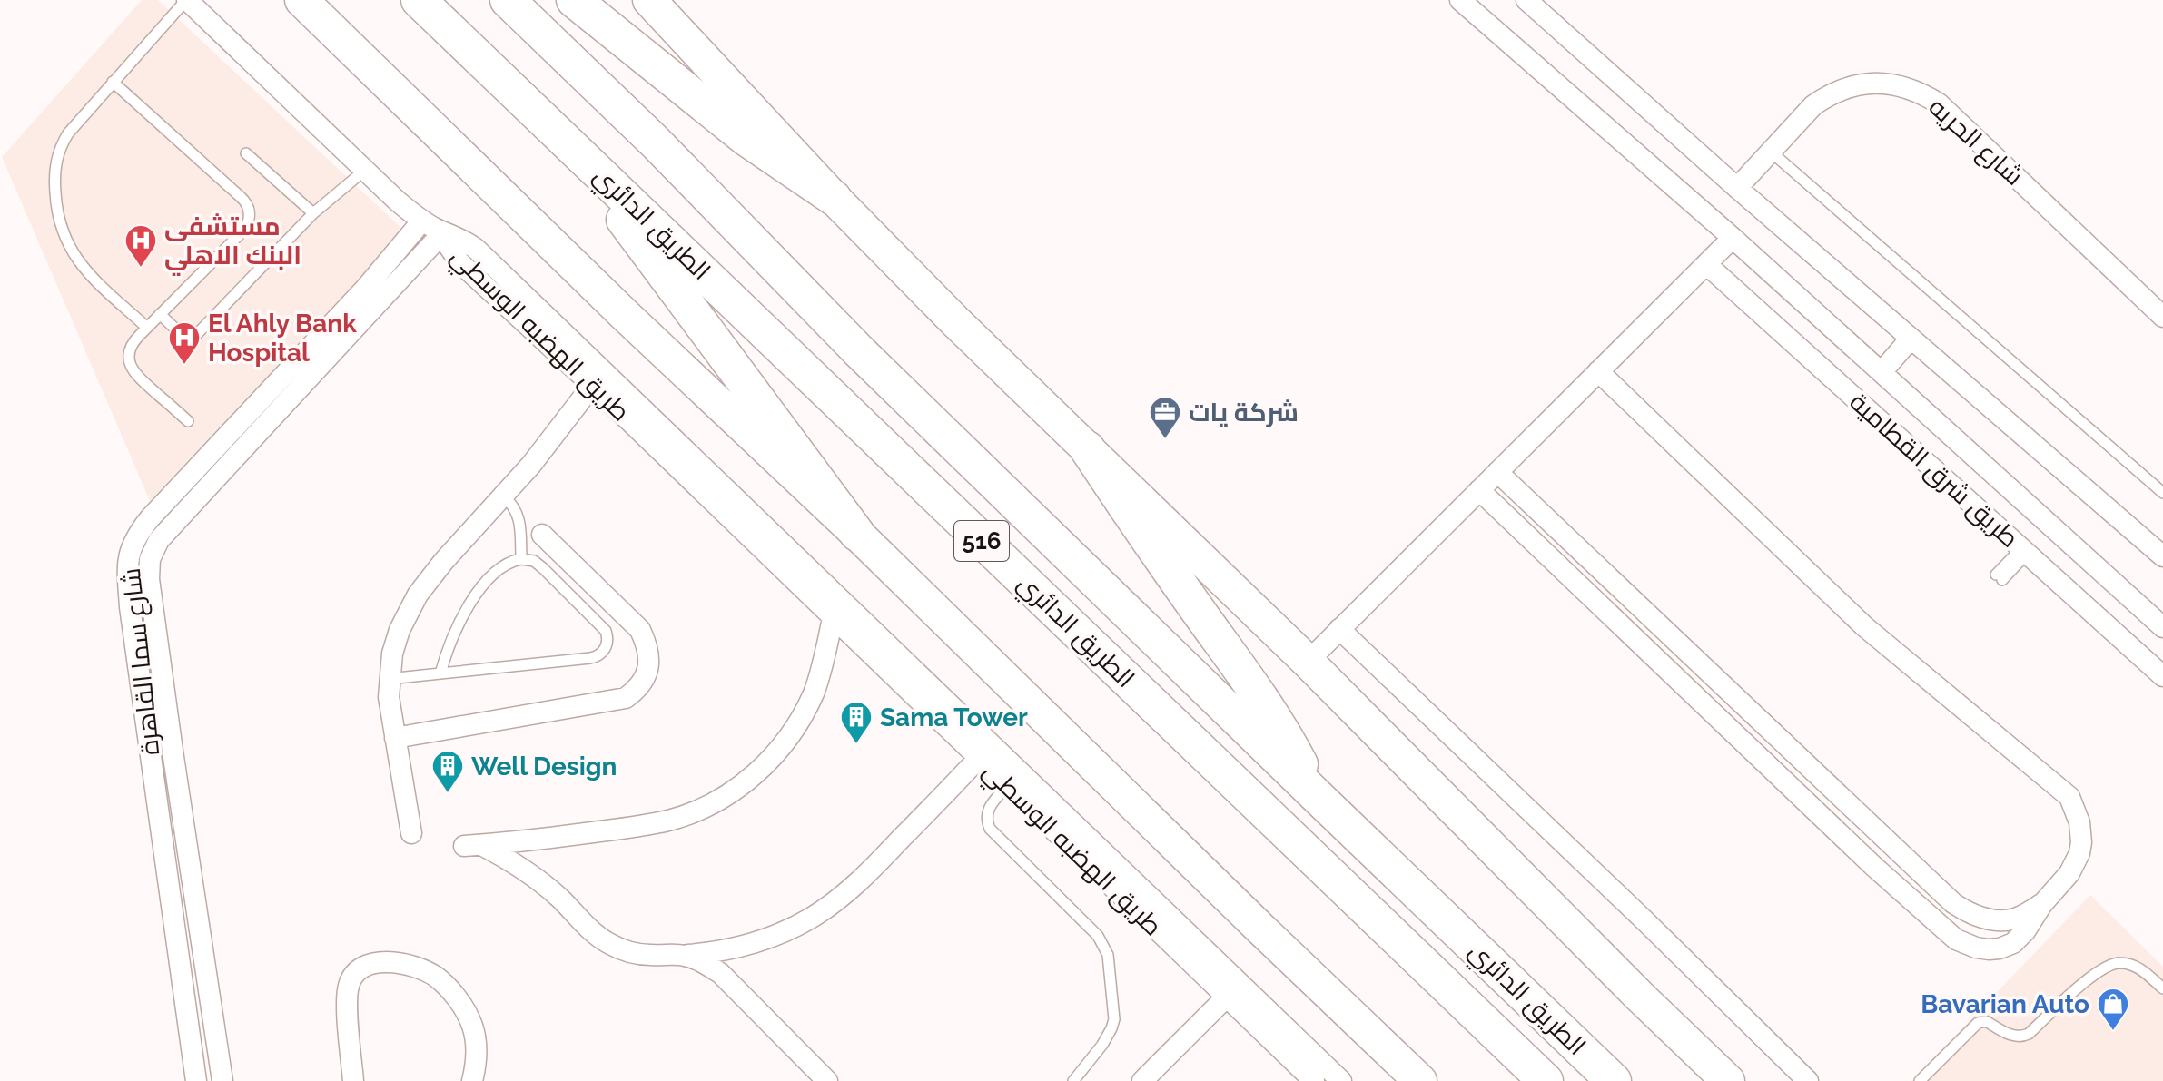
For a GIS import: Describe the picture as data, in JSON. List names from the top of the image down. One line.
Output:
{"streets":{"highway":["الطريق الدائري","516"],"street":["شارع الحريه","طريق الهضبه الوسطي","طريق شرق القطامية","شارع سما القاهرة"]},"crossings":[["الطريق الدائري","516"],["طريق الهضبه الوسطي","شارع سما القاهرة"]],"places":{"hospital":["مستشفى البنك الاهلي","El Ahly Bank Hospital"],"office":["شركة يات"],"building":["Sama Tower","Well Design"],"shop":["Bavarian Auto"]}}
